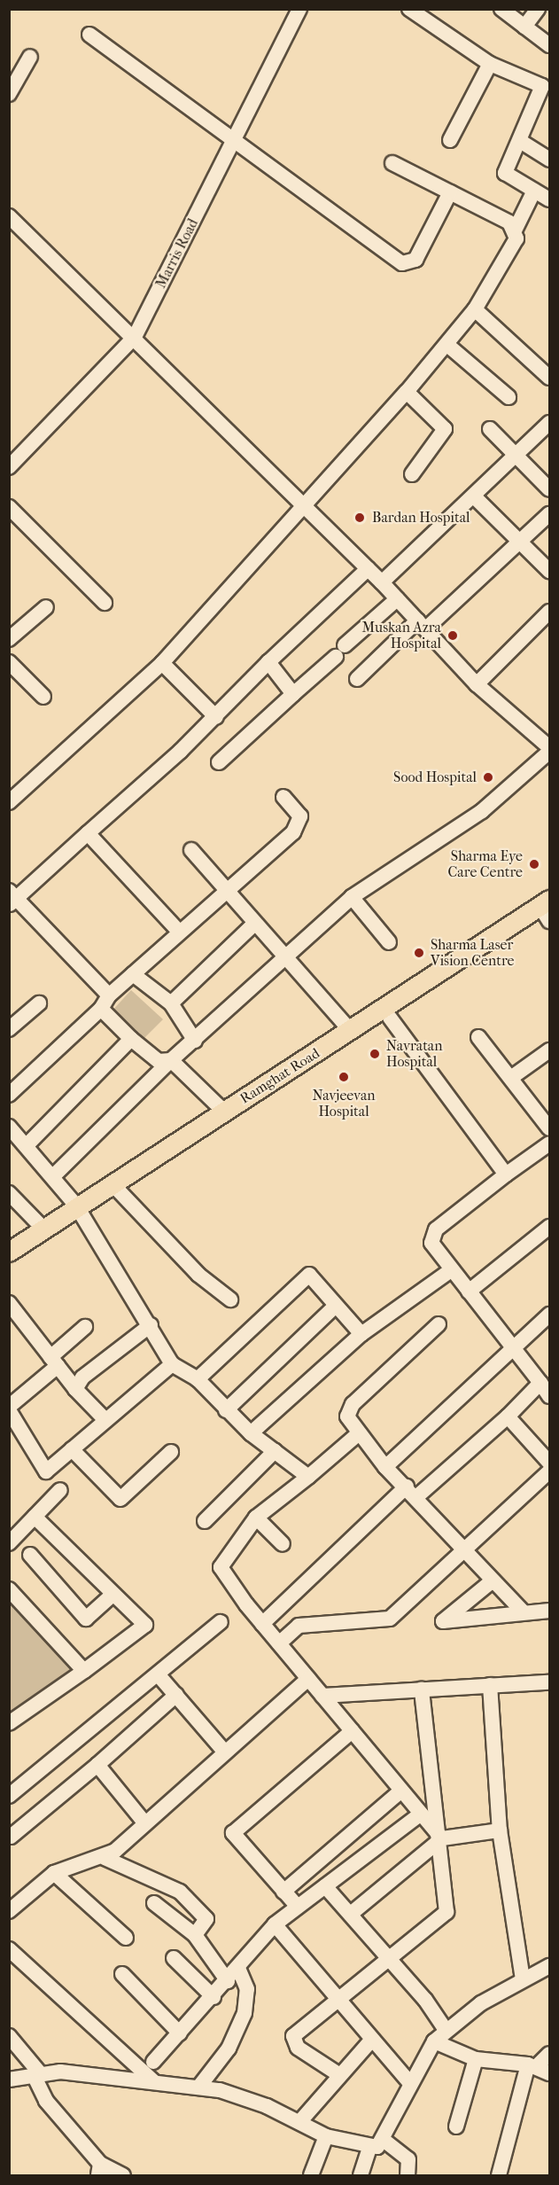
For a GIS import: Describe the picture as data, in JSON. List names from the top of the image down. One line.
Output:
{"streets":{"main road":["Ramghat Road"],"street":["Marris Road"]},"places":["Bardan Hospital","Muskan Azra Hospital","Sood Hospital","Sharma Eye Care Centre","Sharma Laser Vision Centre","Navratan Hospital","Navjeevan Hospital"]}
